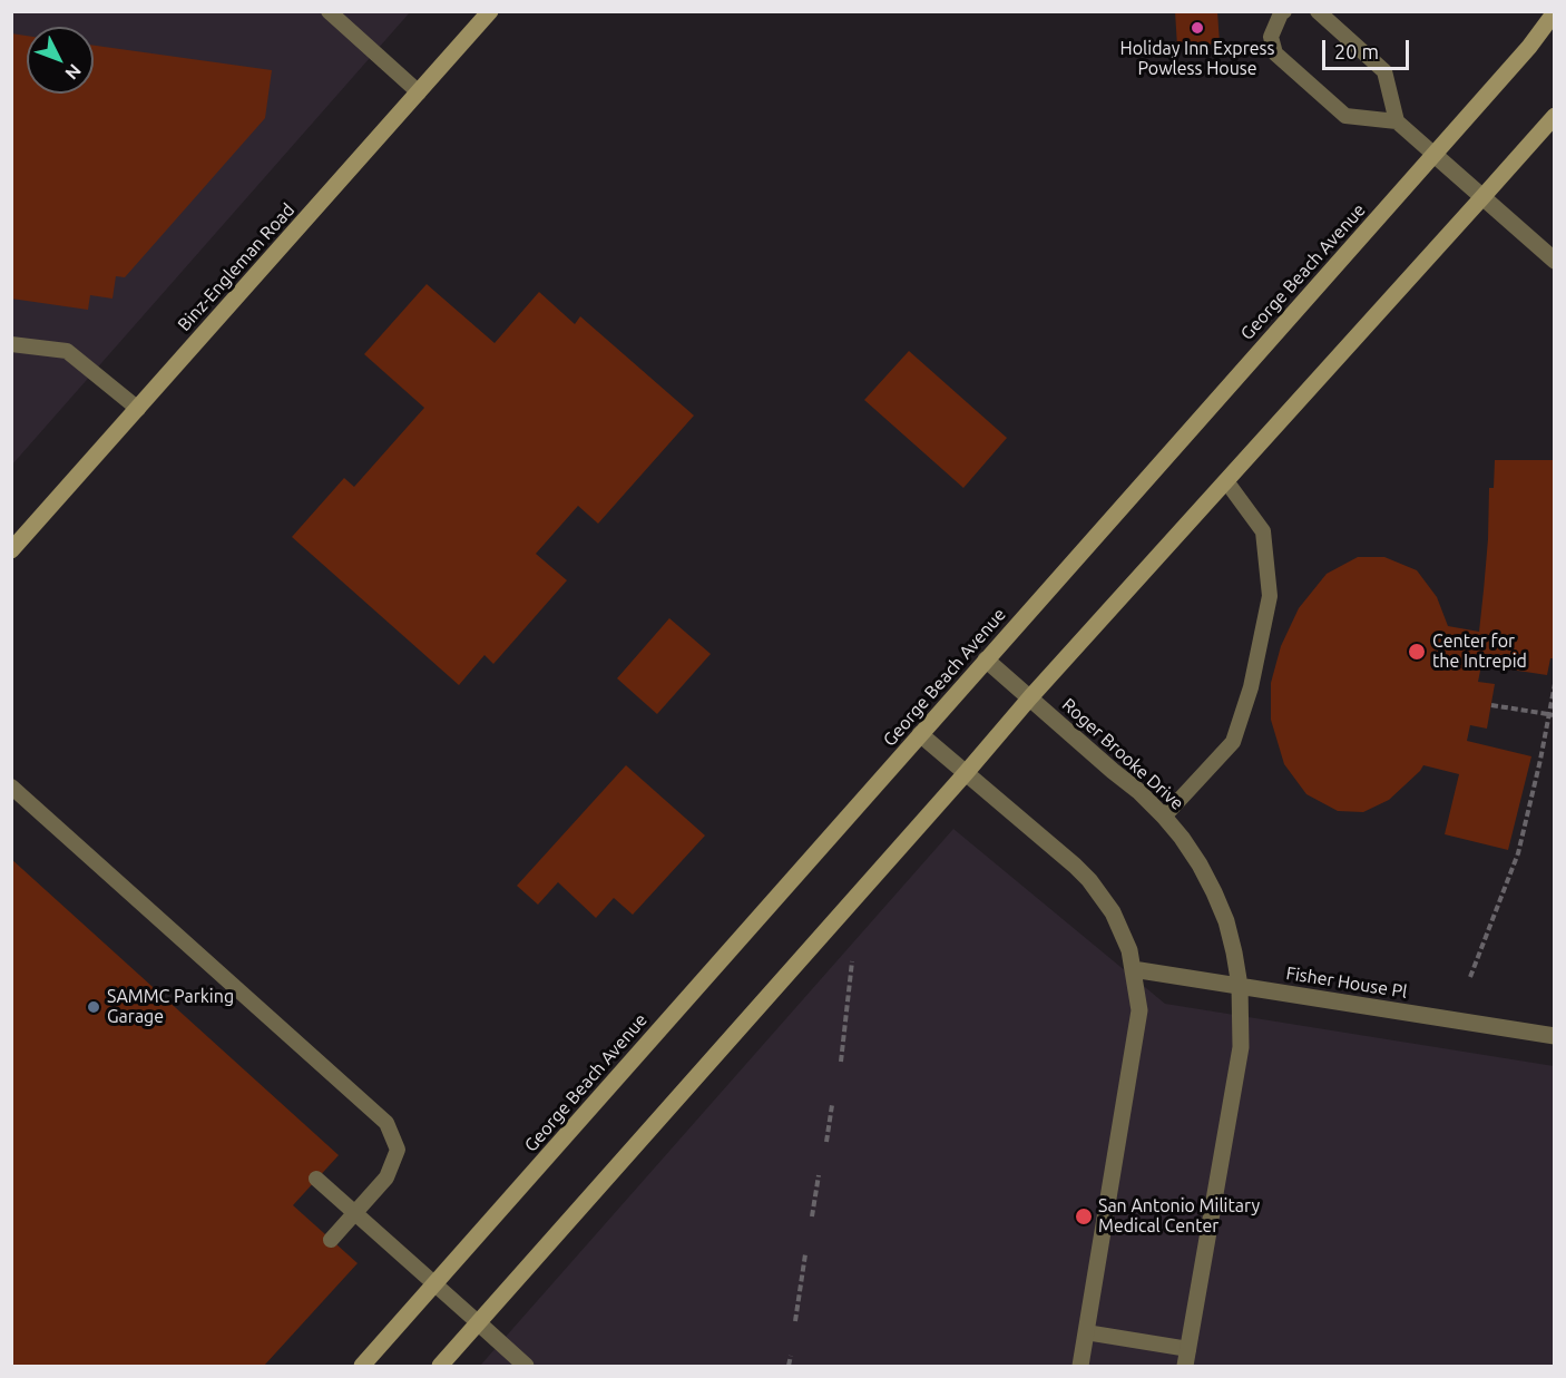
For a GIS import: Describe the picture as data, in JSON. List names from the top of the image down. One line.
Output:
{"streets":{"street":["Binz-Engleman Road","George Beach Avenue","Roger Brooke Drive","Fisher House Pl"]},"crossings":[["George Beach Avenue","Roger Brooke Drive"],["Roger Brooke Drive","Fisher House Pl"]],"places":["Holiday Inn Express Powless House","Center for the Intrepid","SAMMC Parking Garage","San Antonio Military Medical Center"],"scale_bar":"20 m","north":"bottom right"}
